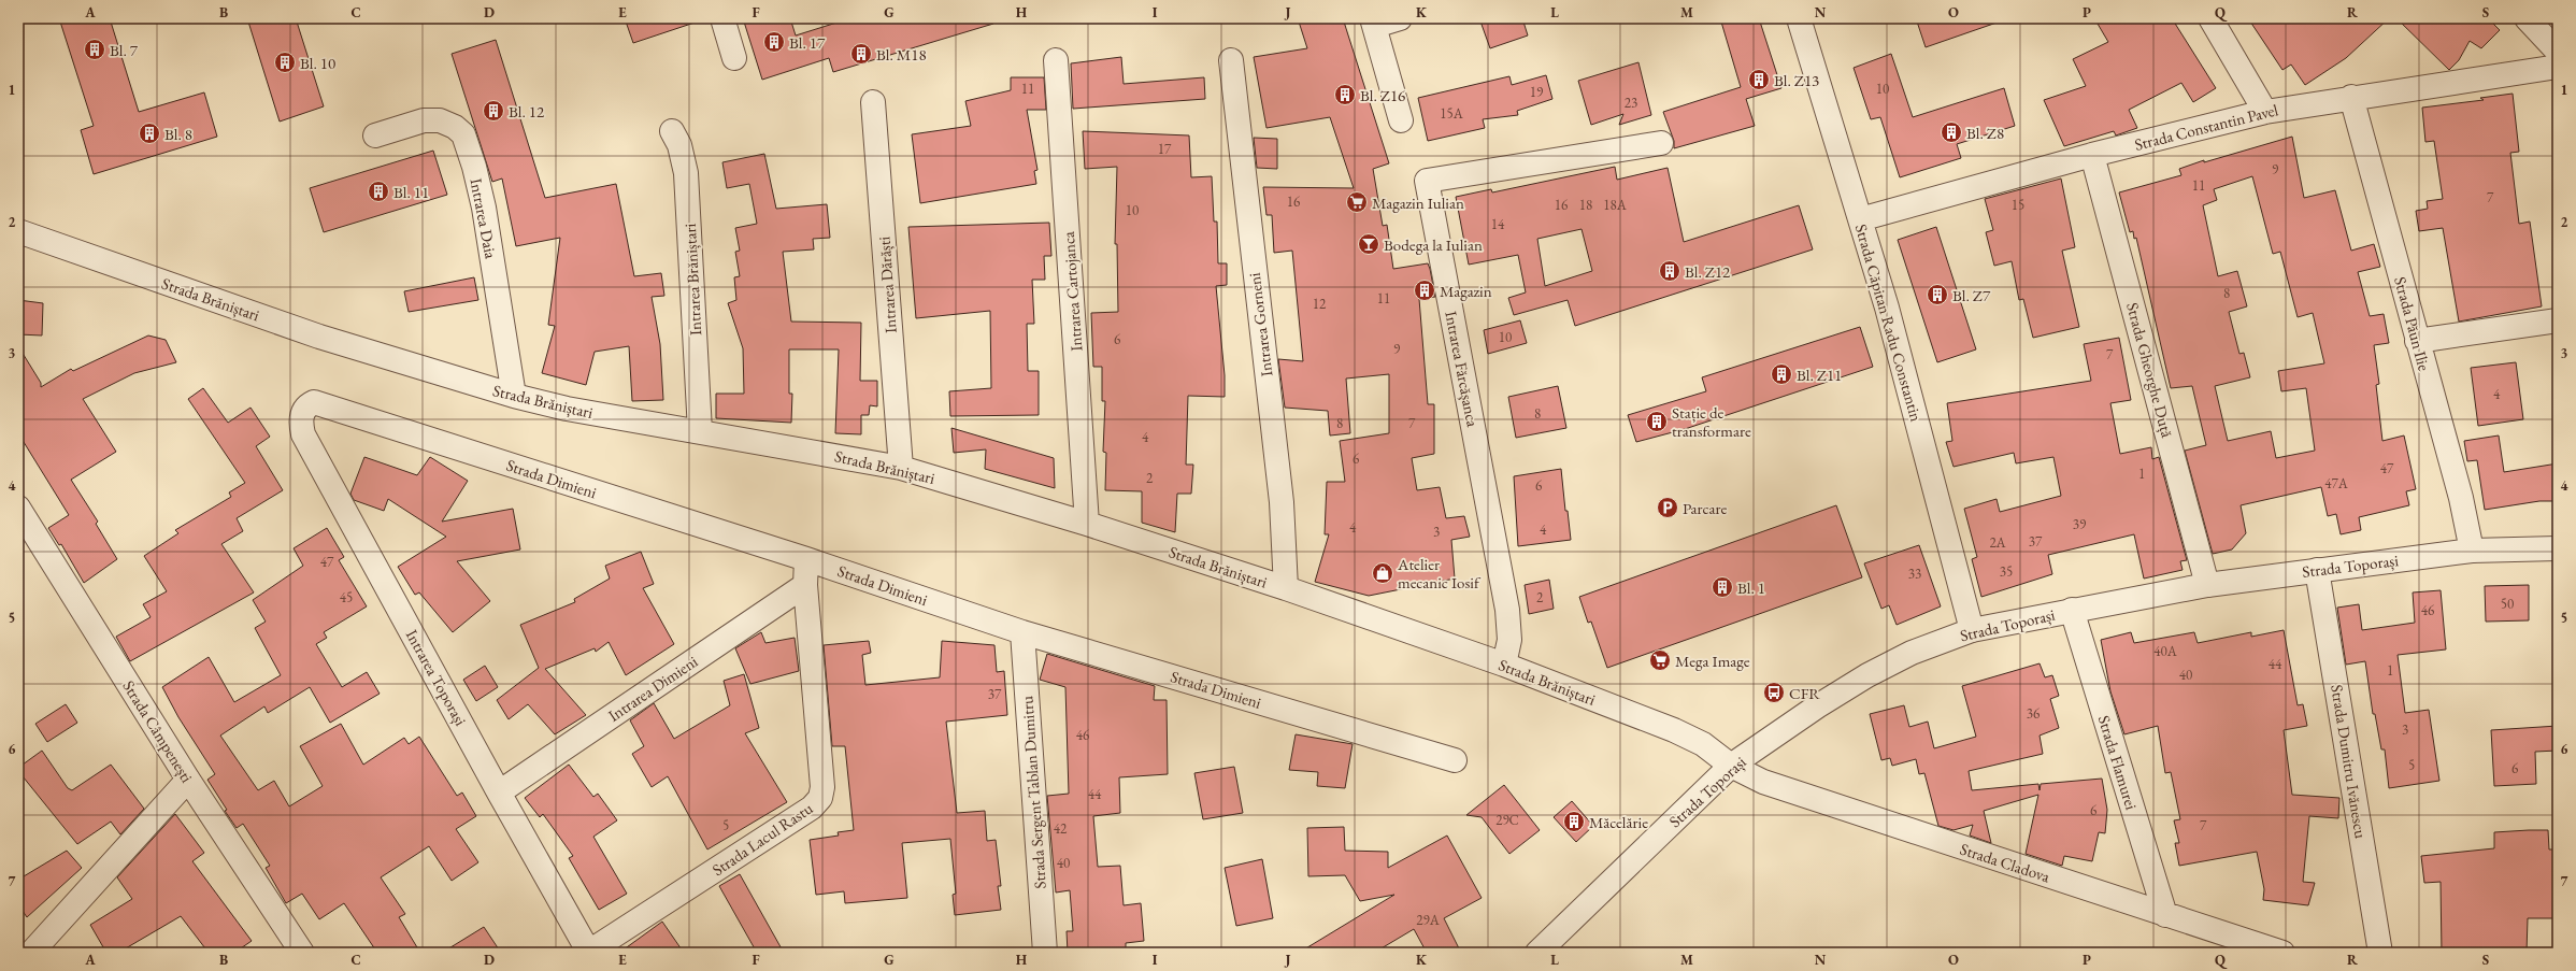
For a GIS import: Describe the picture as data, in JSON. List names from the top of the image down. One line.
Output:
{"streets":{"street":["Strada Constantin Pavel","Intrarea Daia","Intrarea Brăniștari","Intrarea Dărăști","Intrarea Cartojanca","Strada Brăniștari","Strada Căpitan Radu Constantin","Strada Păun Ilie","Intrarea Gorneni","Intrarea Fărcășanca","Strada Gheorghe Duță","Strada Dimieni","Strada Toporași","Intrarea Toporași","Intrarea Dimieni","Strada Câmpenești","Strada Dumitru Ivănescu","Strada Flamurei","Strada Sergent Tablan Dumitru","Strada Lacul Rastu","Strada Cladova"]},"crossings":[["Strada Constantin Pavel","Strada Căpitan Radu Constantin"],["Strada Constantin Pavel","Strada Păun Ilie"],["Strada Constantin Pavel","Strada Gheorghe Duță"],["Intrarea Daia","Strada Brăniștari"],["Intrarea Brăniștari","Strada Brăniștari"],["Intrarea Dărăști","Strada Brăniștari"],["Intrarea Cartojanca","Strada Brăniștari"],["Strada Brăniștari","Intrarea Gorneni"],["Strada Brăniștari","Intrarea Fărcășanca"],["Strada Brăniștari","Strada Toporași"],["Strada Brăniștari","Strada Cladova"],["Strada Căpitan Radu Constantin","Strada Toporași"],["Strada Păun Ilie","Strada Toporași"],["Strada Gheorghe Duță","Strada Toporași"],["Strada Dimieni","Intrarea Toporași"],["Strada Dimieni","Strada Sergent Tablan Dumitru"],["Strada Dimieni","Strada Lacul Rastu"],["Strada Toporași","Strada Dumitru Ivănescu"],["Strada Toporași","Strada Flamurei"],["Strada Toporași","Strada Cladova"],["Intrarea Toporași","Intrarea Dimieni"],["Intrarea Toporași","Strada Lacul Rastu"],["Intrarea Dimieni","Strada Lacul Rastu"],["Strada Flamurei","Strada Cladova"]],"places":{"building":["Bl. 17","Bl. 7","Bl. M18","Bl. 10","Bl. Z13","Bl. Z16","Bl. 12","Bl. Z8","Bl. 8","Bl. 11","Bl. Z12","Magazin","Bl. Z7","Bl. Z11","Stație de transformare","Bl. 1","Măcelărie"],"supermarket":["Magazin Iulian","Mega Image"],"bar":["Bodega la Iulian"],"parking":["Parcare"],"shop":["Atelier mecanic Iosif"],"bus stop":["CFR"]},"house_numbers":["11","10","19","23","15A","17","9","11","7","16","16","18","18A","15","10","14","8","11","12","10","6","9","7","4","8","8","7","4","6","47","1","2","47A","6","39","4","4","3","37","2A","47","35","33","45","2","50","46","40A","44","1","40","37","36","3","46","5","6","44","6","29C","5","7","42","40","29A"],"grid":{"columns":["A","B","C","D","E","F","G","H","I","J","K","L","M","N","O","P","Q","R","S"],"rows":["1","2","3","4","5","6","7"]}}
